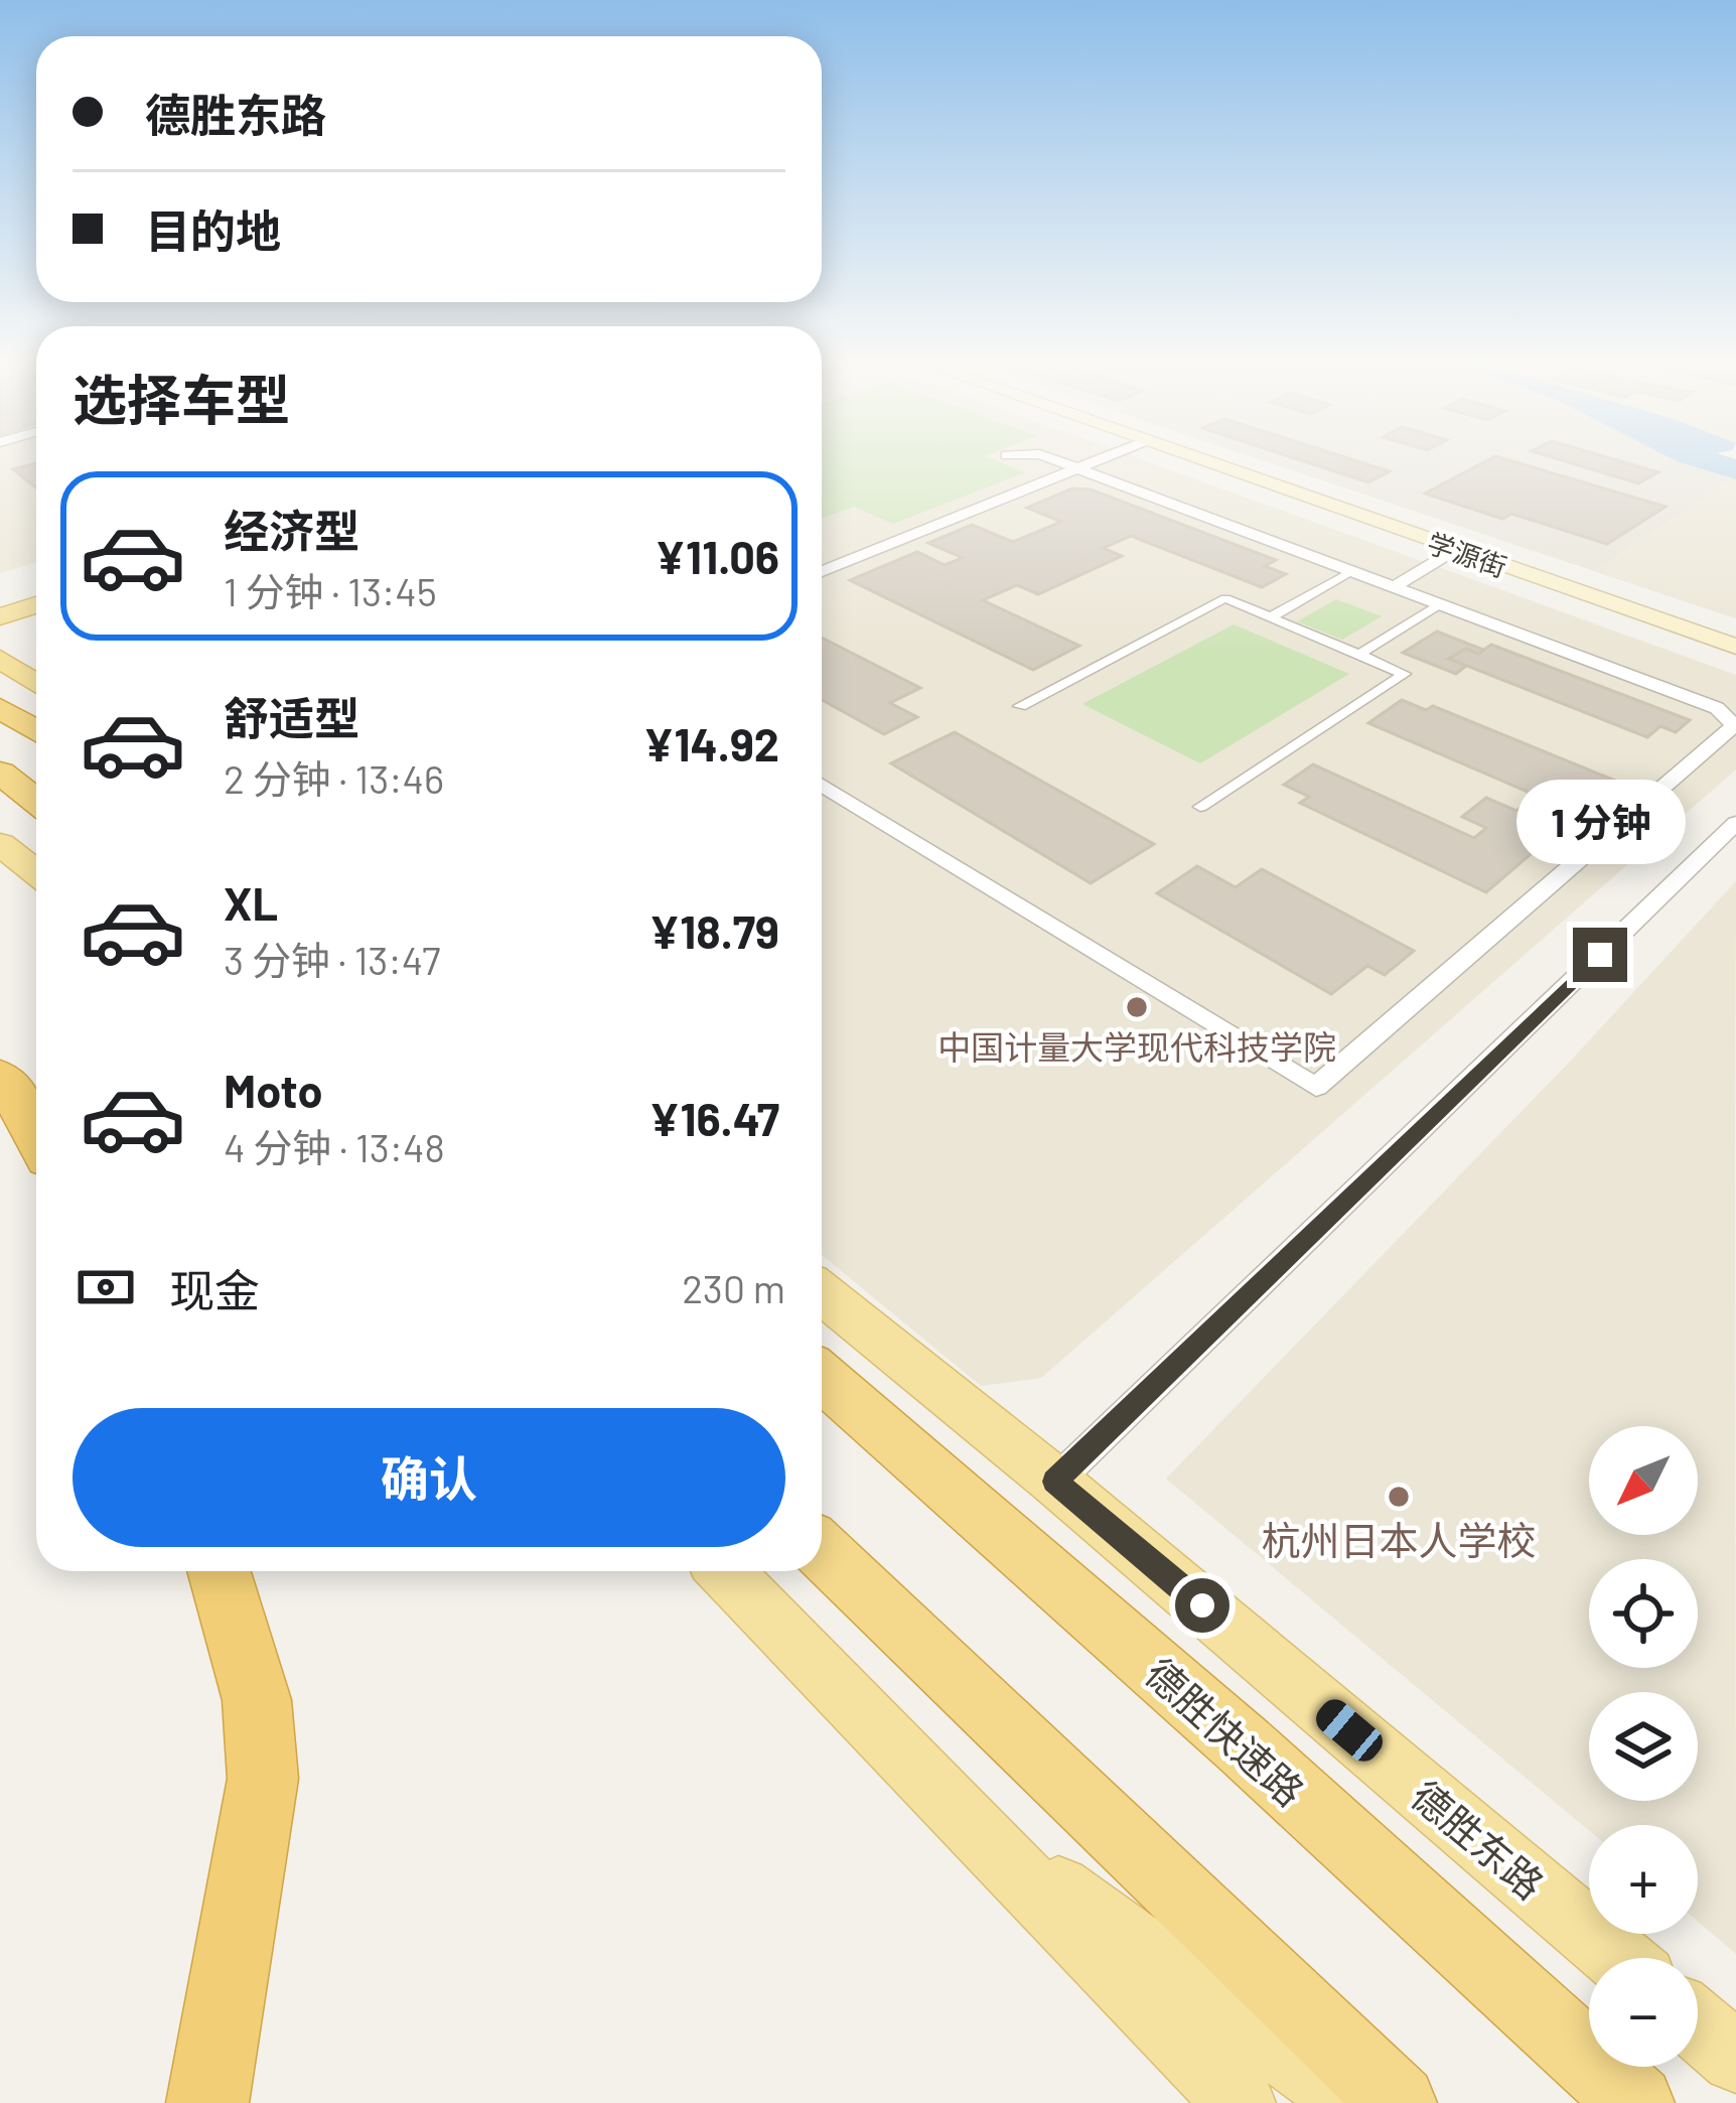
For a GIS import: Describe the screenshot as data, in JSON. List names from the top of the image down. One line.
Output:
{"streets":{"highway":["德胜快速路"],"main road":["学源街","德胜东路"]},"places":["中国计量大学现代科技学院","杭州日本人学校"],"north":"bottom left","page":{"banner":["德胜东路","目的地"],"heading":"选择车型","list":[{"name":"经济型","note":"1 分钟 · 13:45","value":"¥11.06"},{"name":"舒适型","note":"2 分钟 · 13:46","value":"¥14.92"},{"name":"XL","note":"3 分钟 · 13:47","value":"¥18.79"},{"name":"Moto","note":"4 分钟 · 13:48","value":"¥16.47"}],"bubble":"1 分钟","pay":["现金","230 m"],"buttons":"确认","map_buttons":["+","−"]}}
